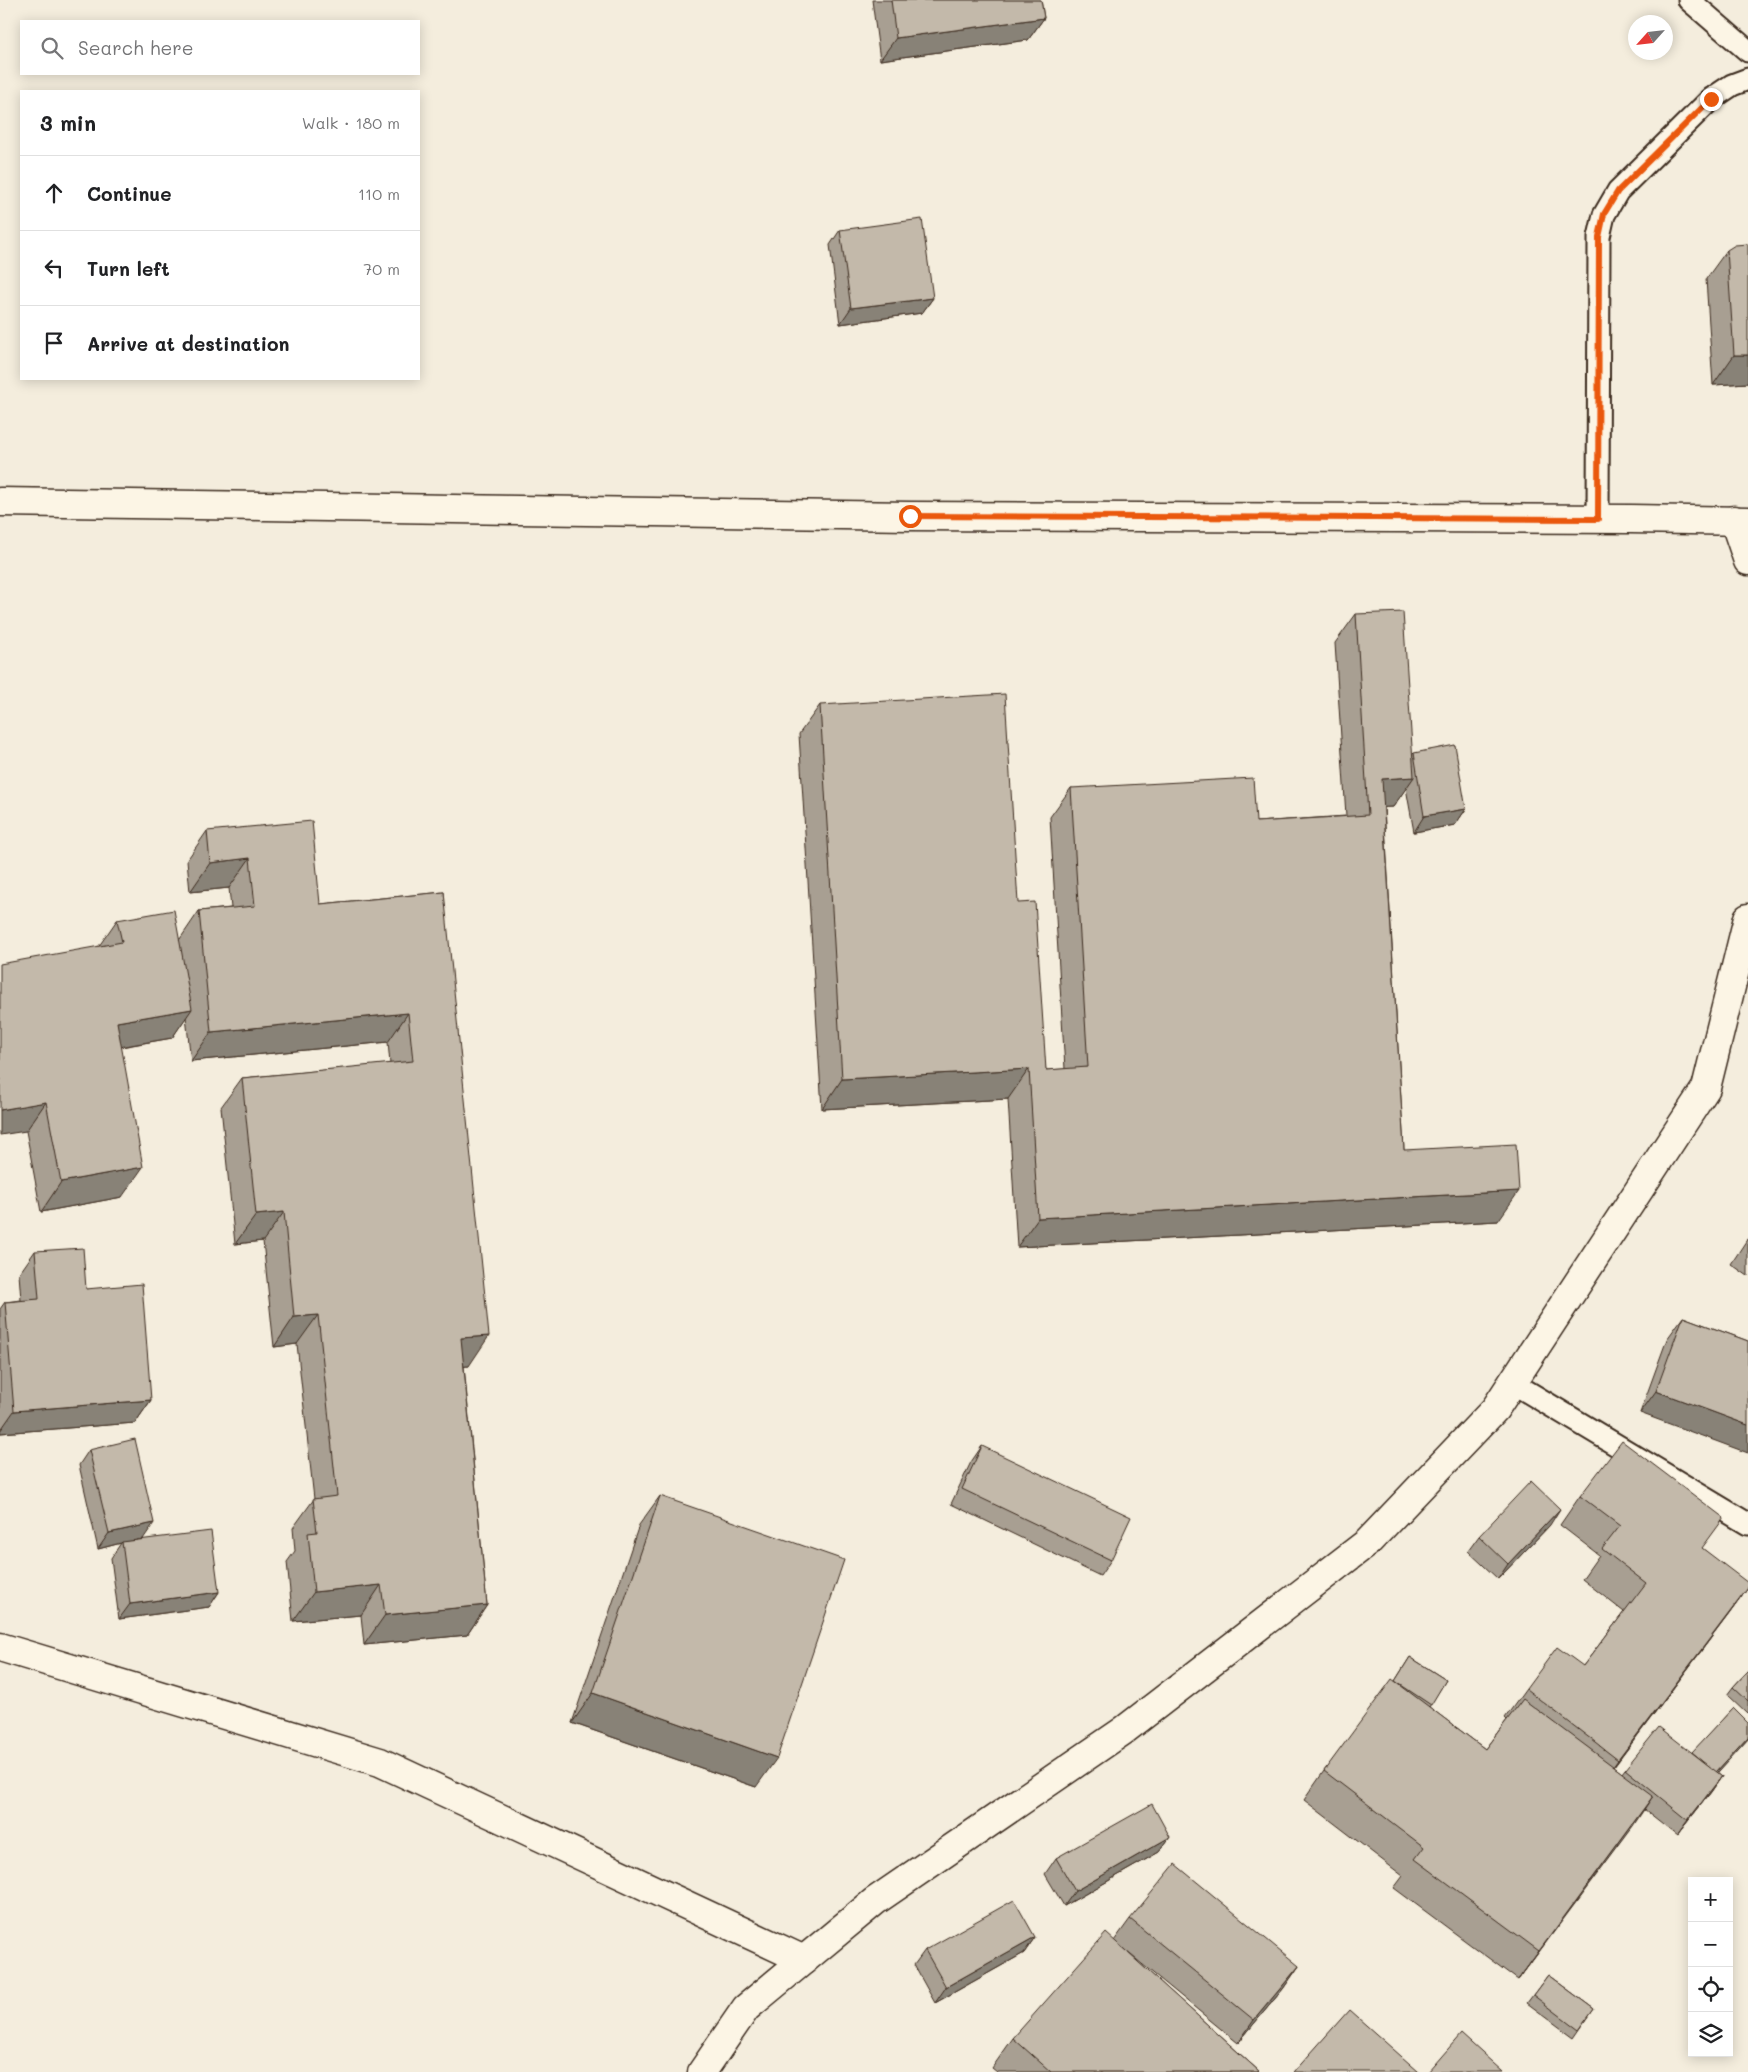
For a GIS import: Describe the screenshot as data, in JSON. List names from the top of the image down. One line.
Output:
{"north":"bottom left","page":{"search":"Search here","heading":["3 min","Walk · 180 m"],"list":[["Continue","110 m"],["Turn left","70 m"],"Arrive at destination"],"map_buttons":["+","−"]}}
